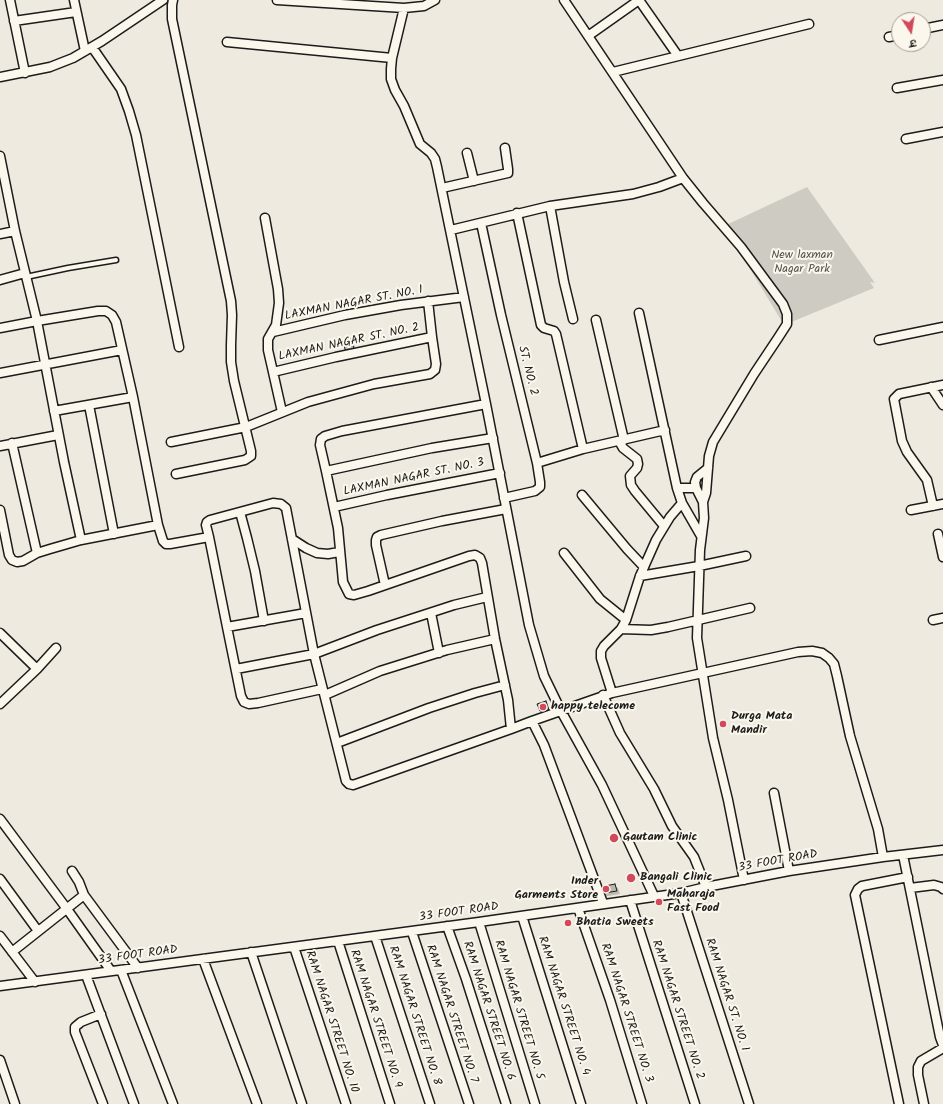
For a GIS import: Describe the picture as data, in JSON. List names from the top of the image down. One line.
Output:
{"streets":{"street":["LAXMAN NAGAR ST. NO. 1","LAXMAN NAGAR ST. NO. 2","ST. NO. 2","LAXMAN NAGAR ST. NO. 3","33 FOOT ROAD","RAM NAGAR ST. NO. 1","RAM NAGAR STREET NO. 4","RAM NAGAR STREET NO. 5","RAM NAGAR STREET NO. 2","RAM NAGAR STREET NO. 6","RAM NAGAR STREET NO. 3","RAM NAGAR STREET NO. 7","RAM NAGAR STREET NO. 8","RAM NAGAR STREET NO. 9","RAM NAGAR STREET NO. 10"]},"crossings":[["LAXMAN NAGAR ST. NO. 1","LAXMAN NAGAR ST. NO. 2"],["33 FOOT ROAD","RAM NAGAR ST. NO. 1"],["33 FOOT ROAD","RAM NAGAR STREET NO. 4"],["33 FOOT ROAD","RAM NAGAR STREET NO. 5"],["33 FOOT ROAD","RAM NAGAR STREET NO. 2"],["33 FOOT ROAD","RAM NAGAR STREET NO. 6"],["33 FOOT ROAD","RAM NAGAR STREET NO. 3"],["33 FOOT ROAD","RAM NAGAR STREET NO. 7"],["33 FOOT ROAD","RAM NAGAR STREET NO. 8"],["33 FOOT ROAD","RAM NAGAR STREET NO. 9"],["33 FOOT ROAD","RAM NAGAR STREET NO. 10"]],"parks":["New laxman Nagar Park"],"places":["happy telecome","Durga Mata Mandir","Gautam Clinic","Bangali Clinic","Inder Garments Store","Maharaja Fast Food","Bhatia Sweets"],"north":"bottom"}
